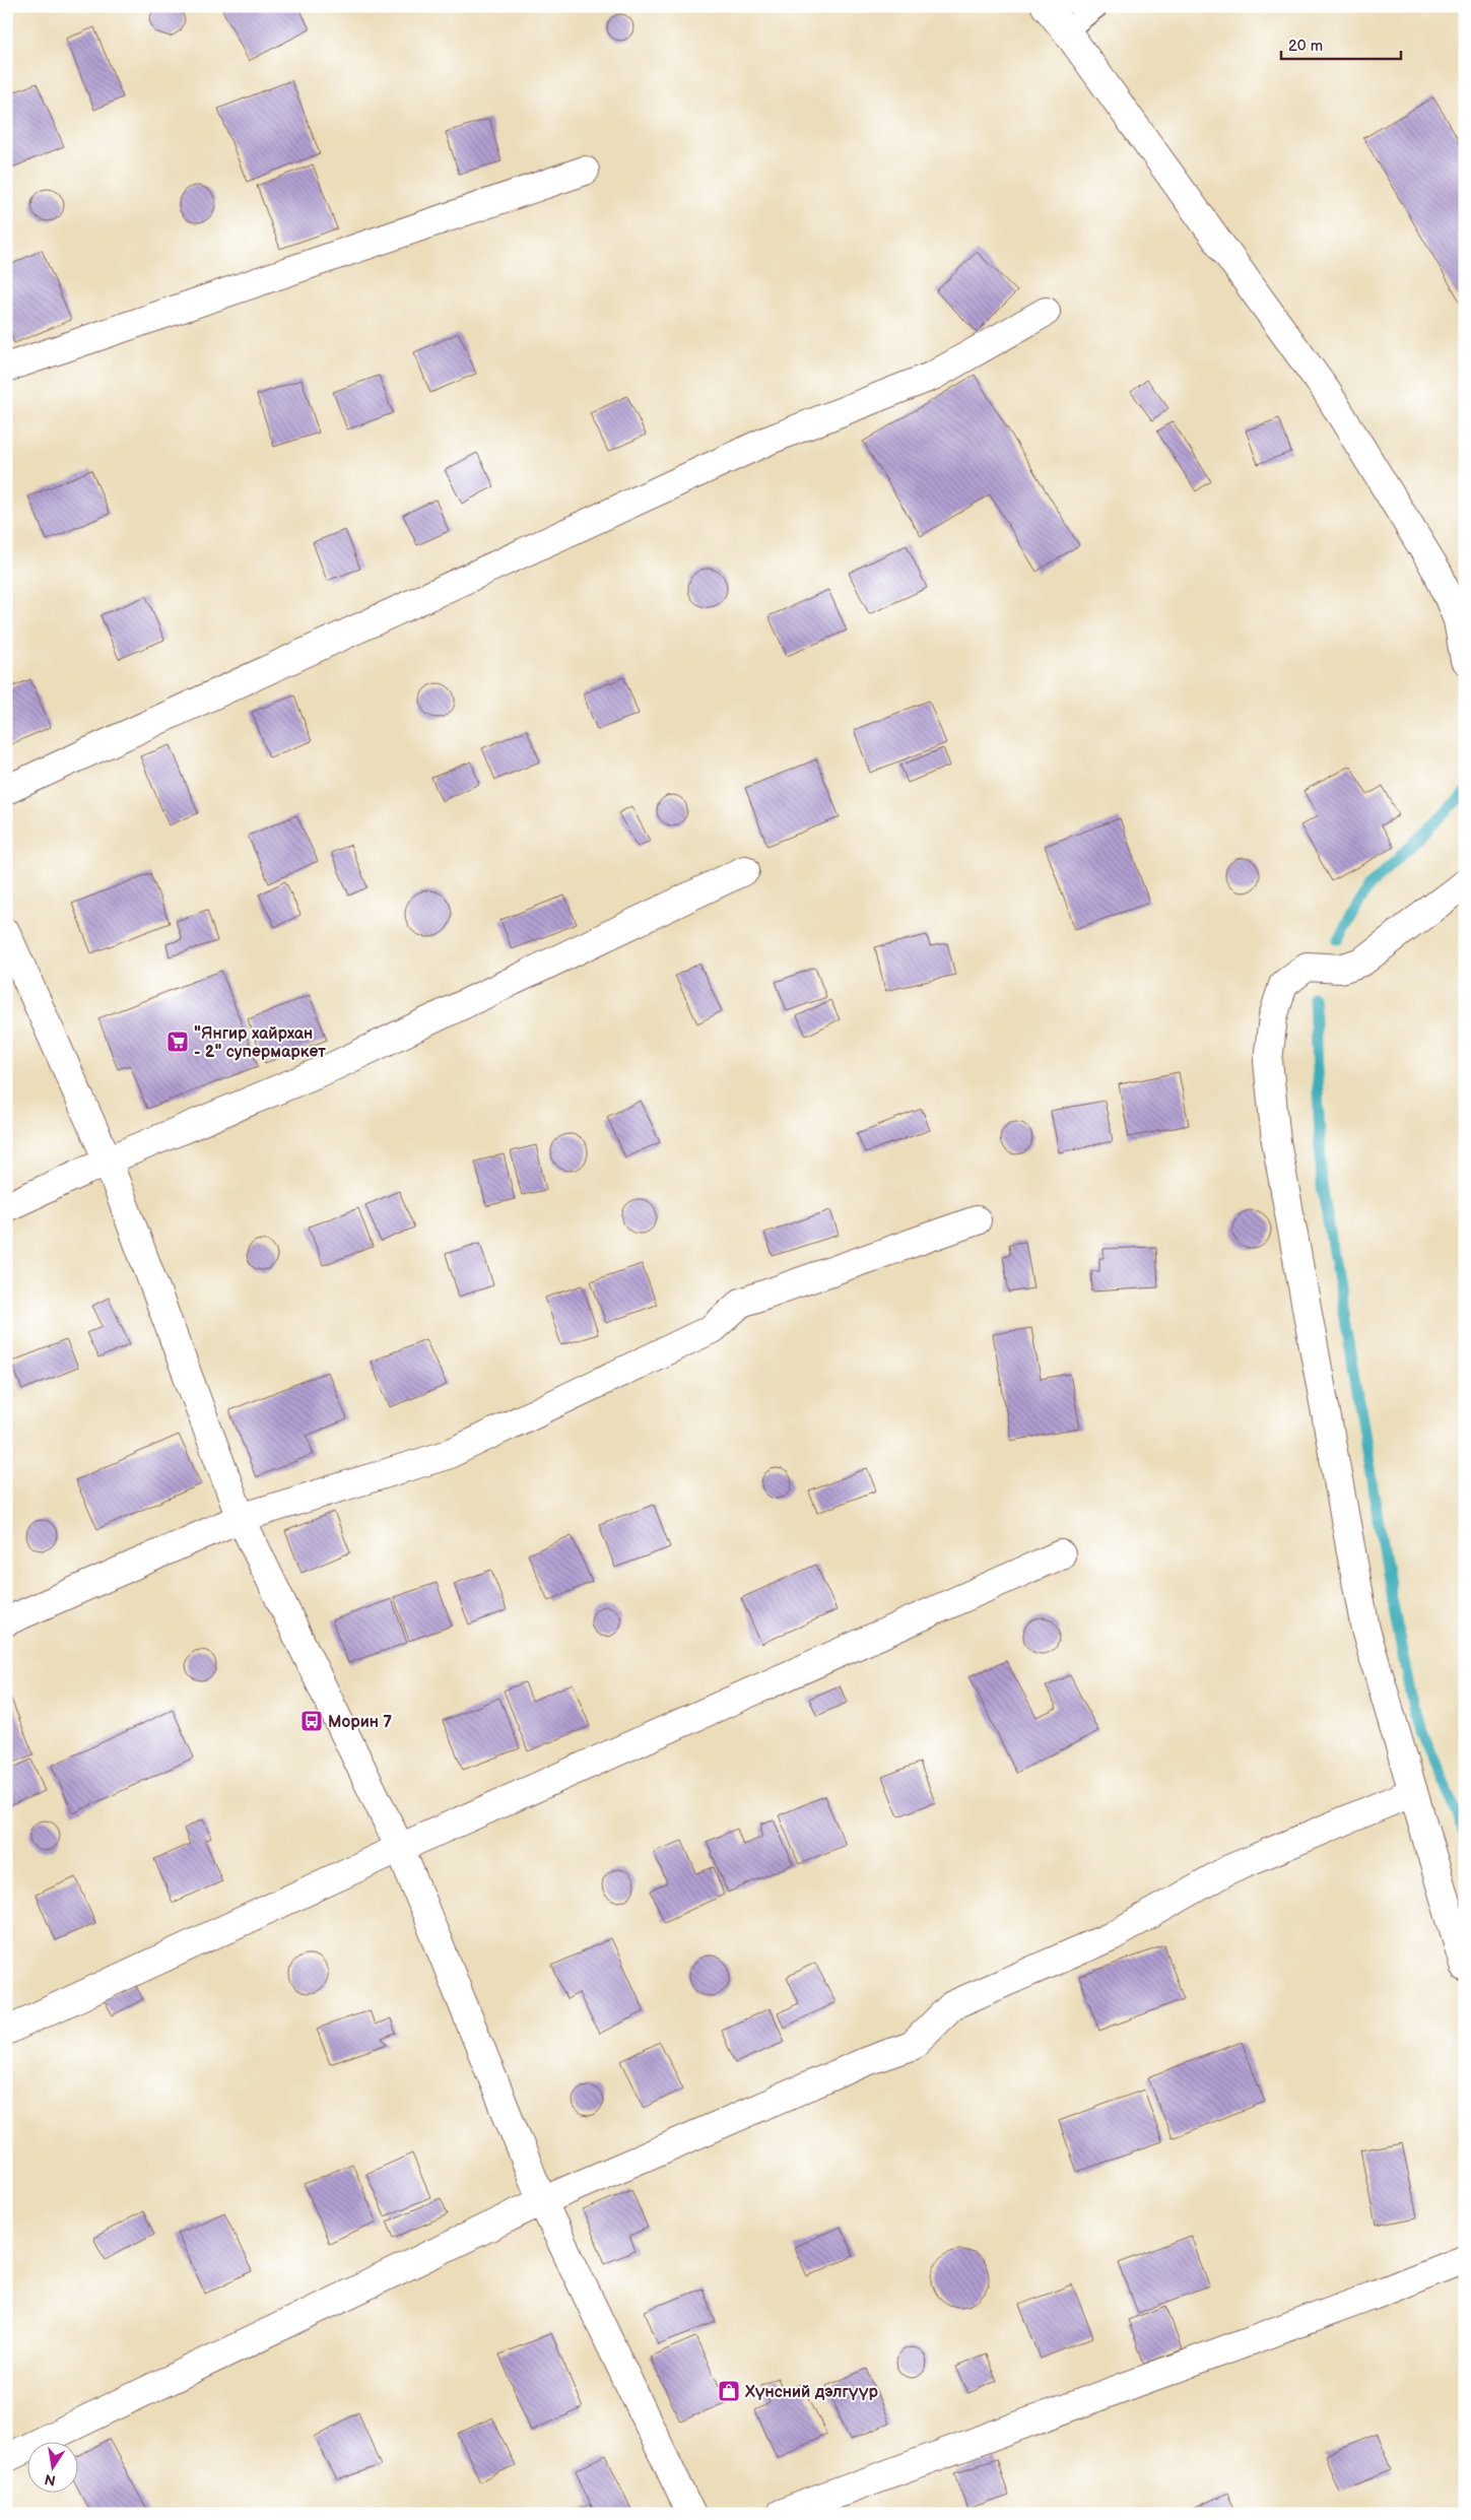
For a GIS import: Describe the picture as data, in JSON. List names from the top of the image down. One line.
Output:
{"places":{"supermarket":["\"Янгир хайрхан - 2\" супермаркет"],"bus stop":["Морин 7"],"shop":["Хүнсний дэлгүүр"]},"scale_bar":"20 m","north":"bottom"}
